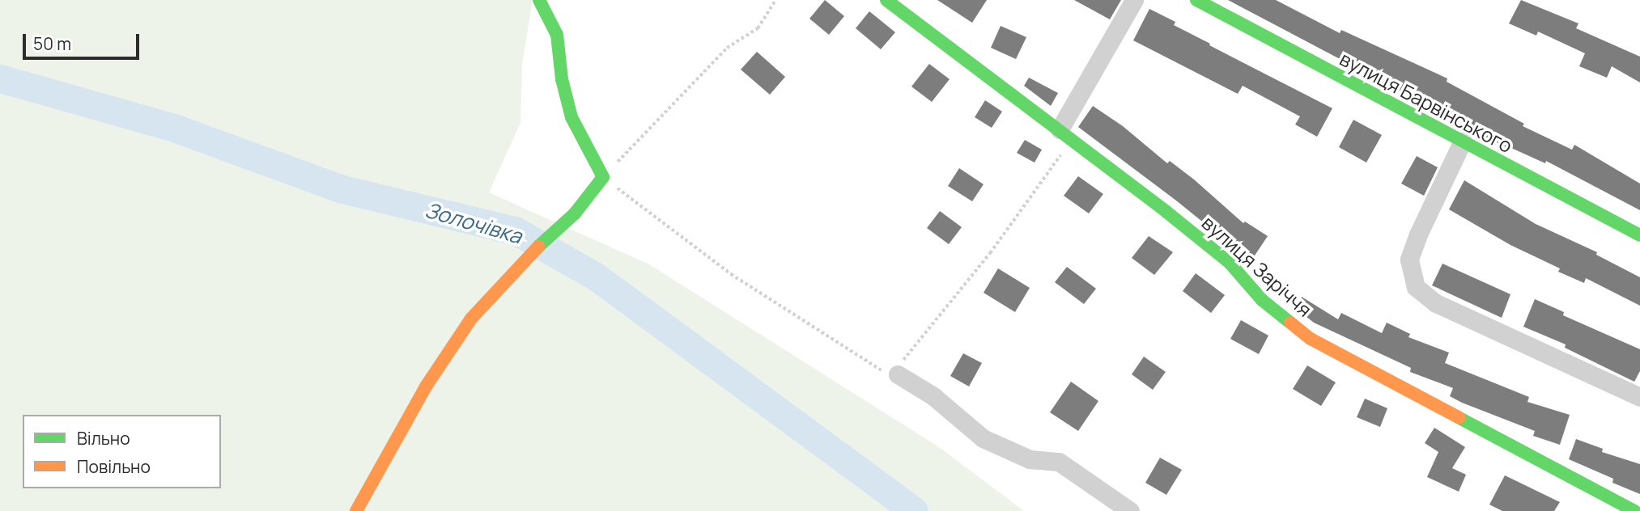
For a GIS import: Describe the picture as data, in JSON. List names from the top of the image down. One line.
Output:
{"streets":{"street":["вулиця Барвінського","вулиця Заріччя"]},"water":["Золочівка"],"legend":["Вільно","Повільно"],"scale_bar":"50 m"}
